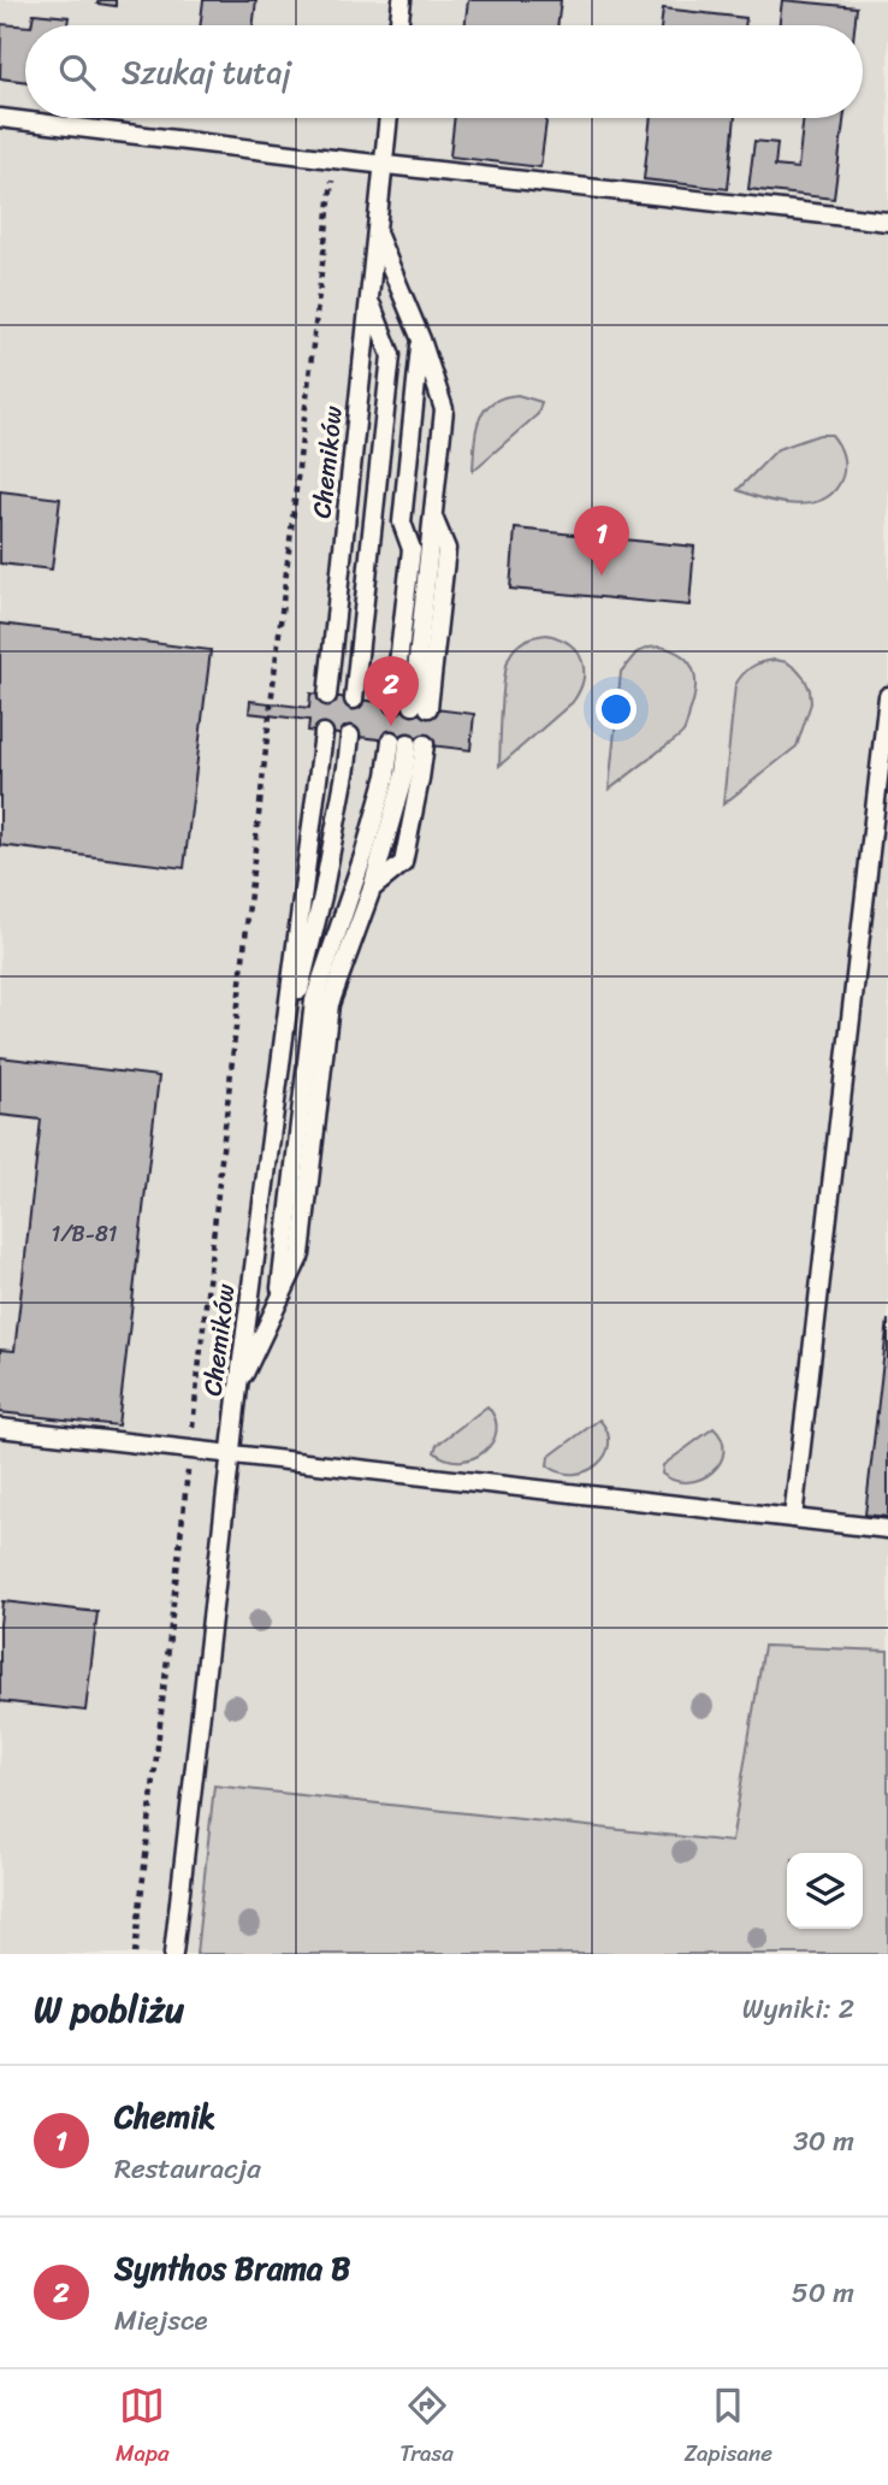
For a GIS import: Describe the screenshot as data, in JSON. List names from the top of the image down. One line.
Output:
{"streets":{"lane":["Chemików"]},"house_numbers":["1/B-81"],"page":{"search":"Szukaj tutaj","pins":["1","2"],"heading":["W pobliżu","Wyniki: 2"],"list":[{"mark":"1","name":"Chemik","note":"Restauracja","value":"30 m"},{"mark":"2","name":"Synthos Brama B","note":"Miejsce","value":"50 m"}],"nav":["Mapa","Trasa","Zapisane"]}}
